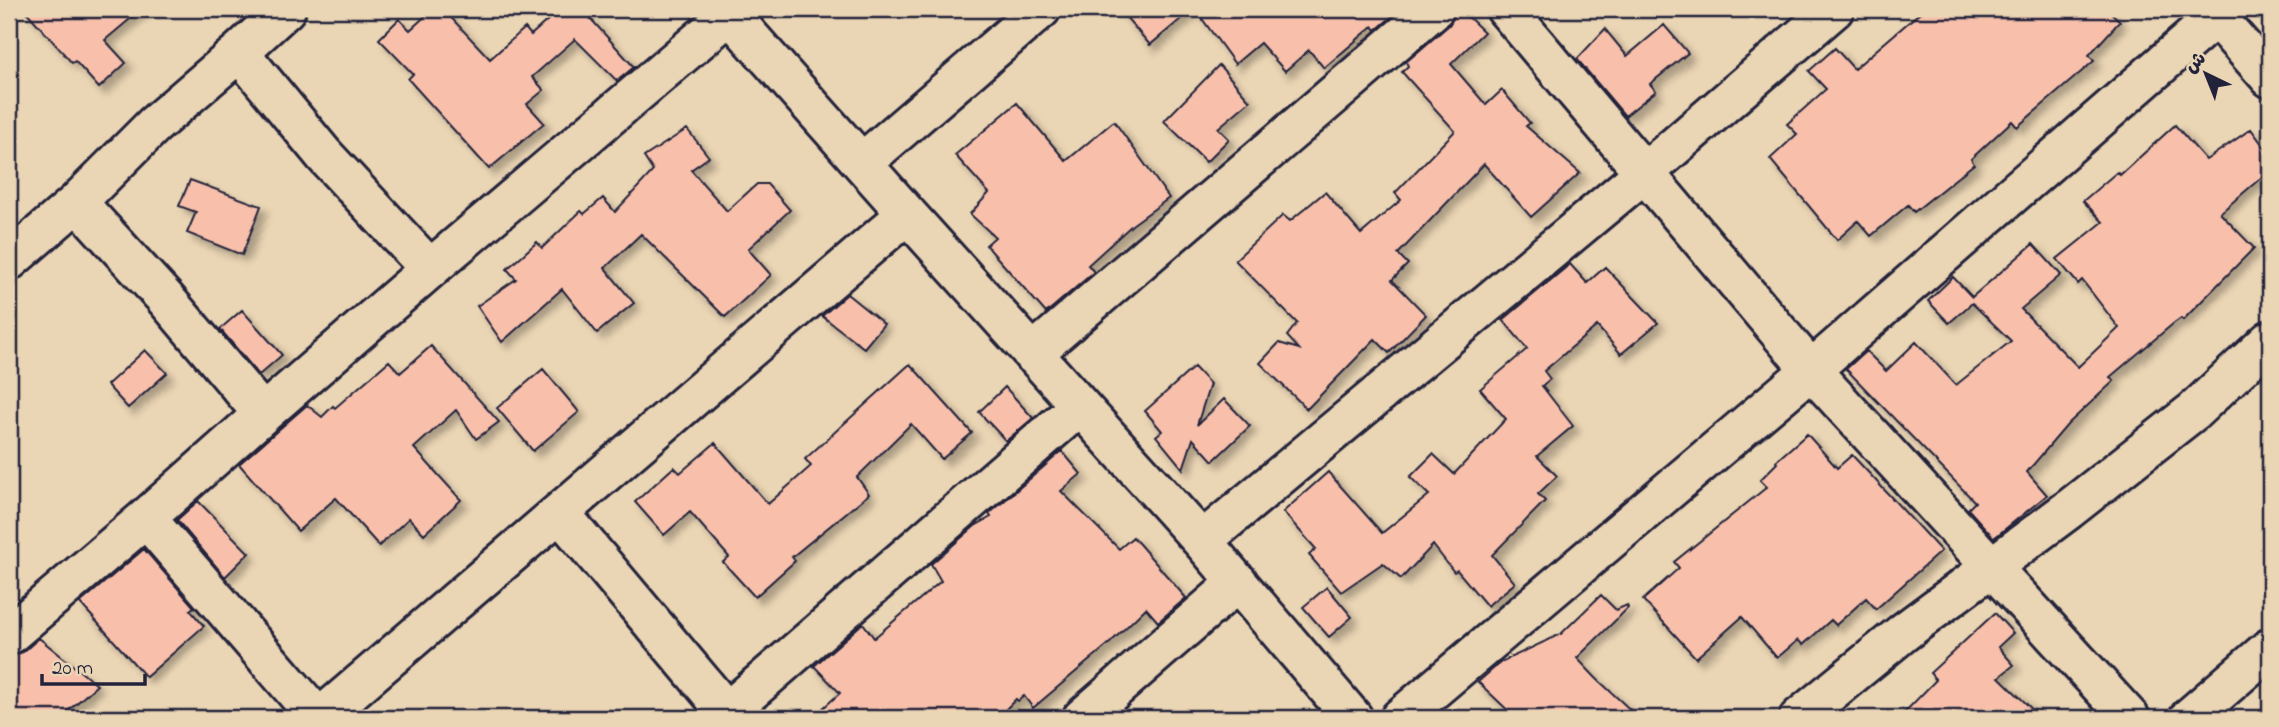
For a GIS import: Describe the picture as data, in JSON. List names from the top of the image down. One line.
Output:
{"scale_bar":"20 m","north":"top left"}
